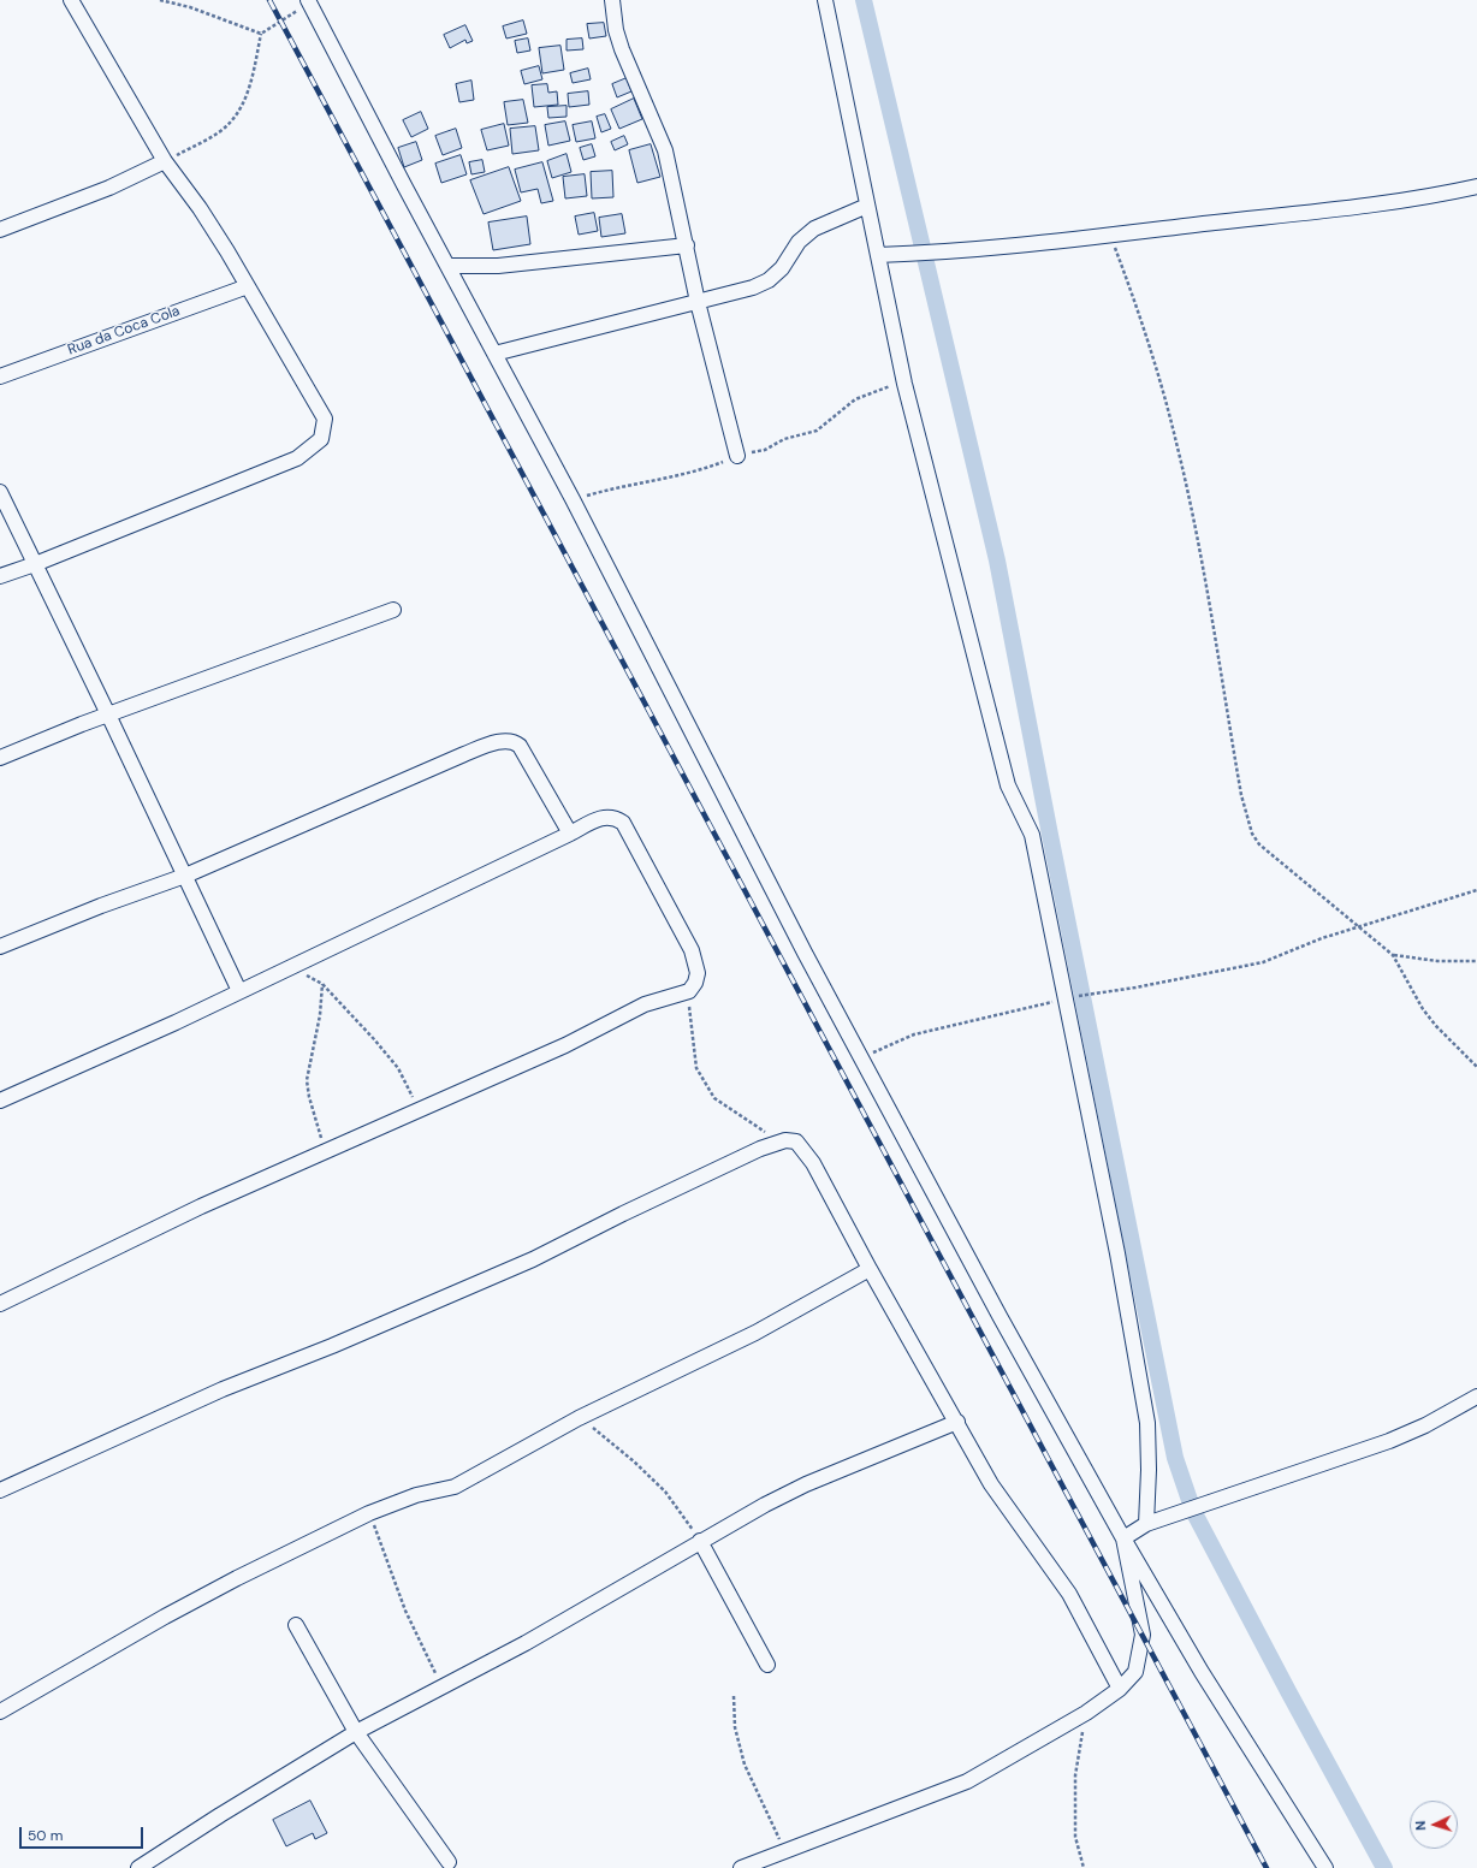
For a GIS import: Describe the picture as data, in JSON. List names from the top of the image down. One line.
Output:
{"streets":{"street":["Rua da Coca Cola"]},"scale_bar":"50 m","north":"left"}
